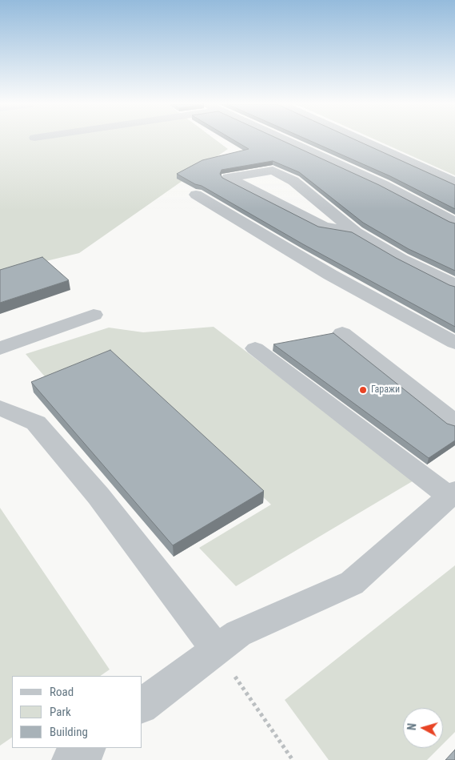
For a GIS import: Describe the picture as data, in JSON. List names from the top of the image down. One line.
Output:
{"places":["Гаражи"],"legend":["Road","Park","Building"],"north":"left"}
